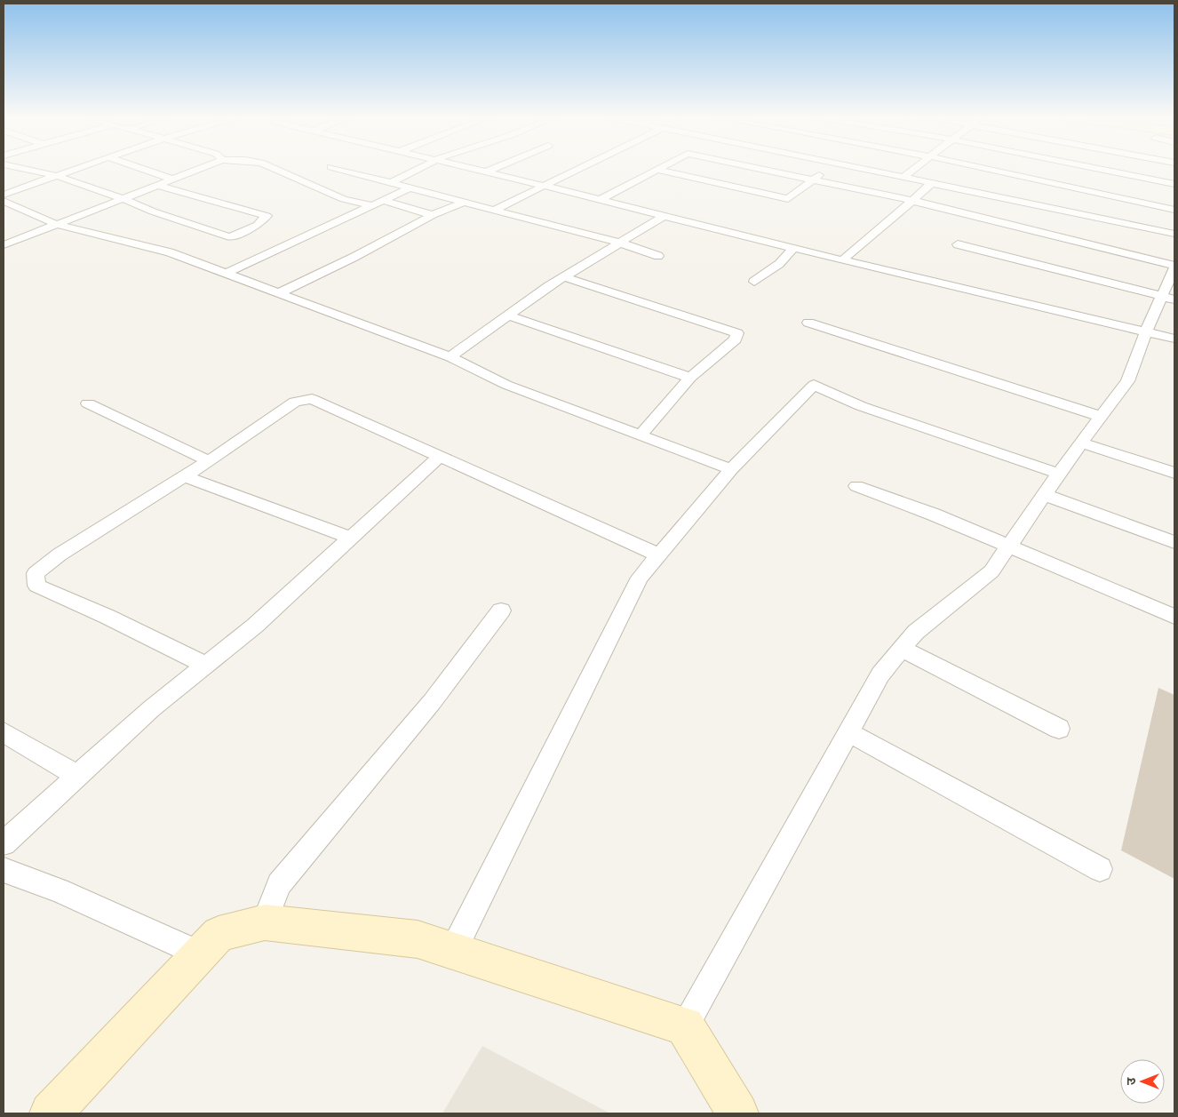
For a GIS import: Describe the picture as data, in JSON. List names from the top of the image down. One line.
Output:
{"north":"left"}
